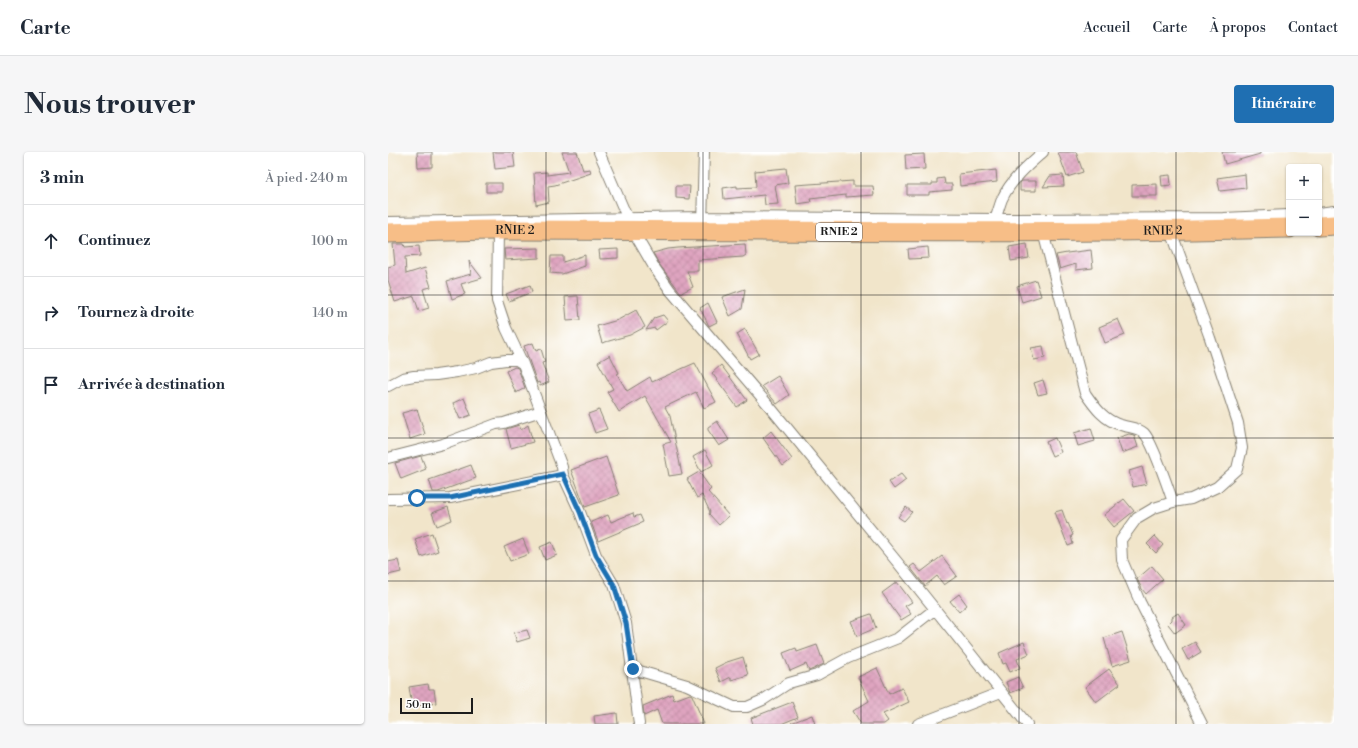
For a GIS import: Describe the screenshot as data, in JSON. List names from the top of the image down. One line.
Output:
{"streets":{"highway":["RNIE 2"]},"scale_bar":"50 m","page":{"header":"Carte","nav":["Accueil","Carte","À propos","Contact"],"buttons":"Itinéraire","title":"Nous trouver","heading":["3 min","À pied · 240 m"],"map_buttons":["+","−"],"list":[["Continuez","100 m"],["Tournez à droite","140 m"],"Arrivée à destination"],"scale":"50 m"}}
